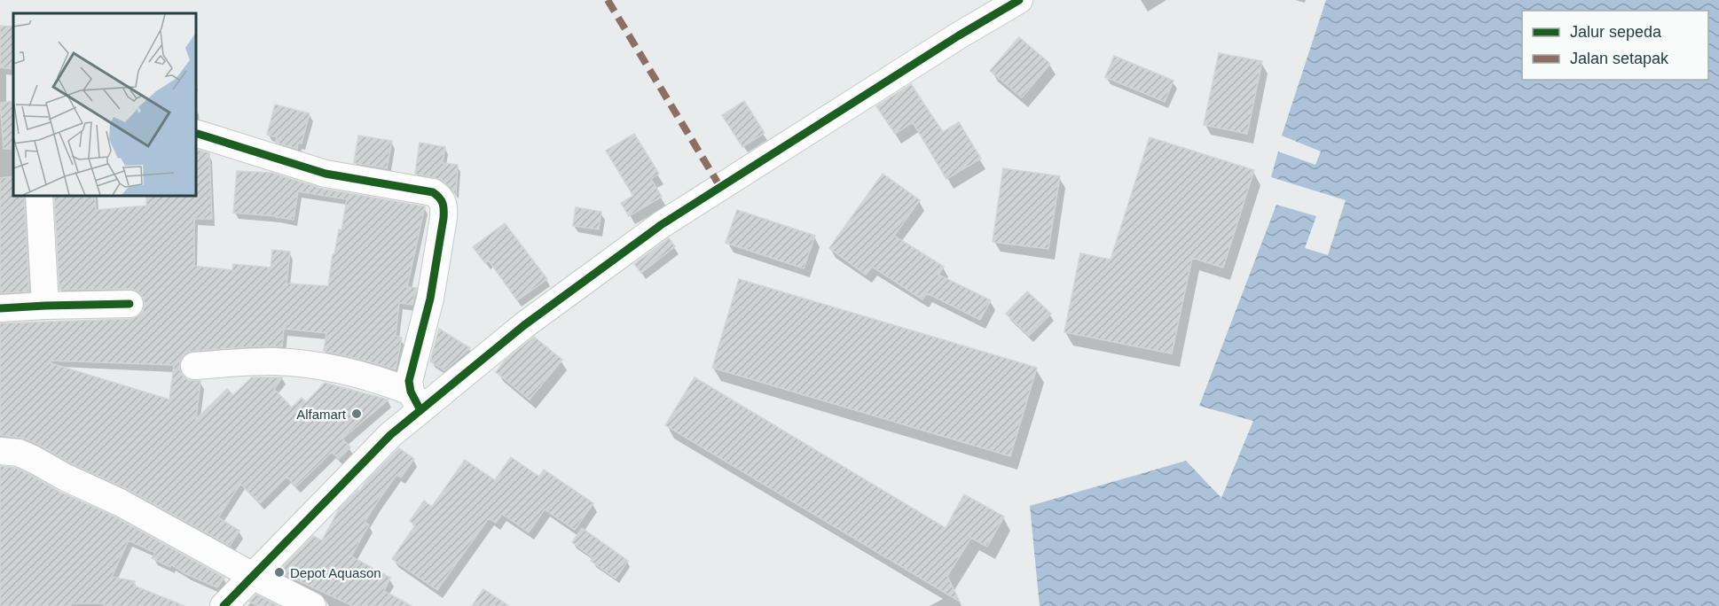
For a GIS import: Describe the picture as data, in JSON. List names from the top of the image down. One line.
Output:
{"places":["Alfamart","Depot Aquason"],"legend":["Jalur sepeda","Jalan setapak"]}
